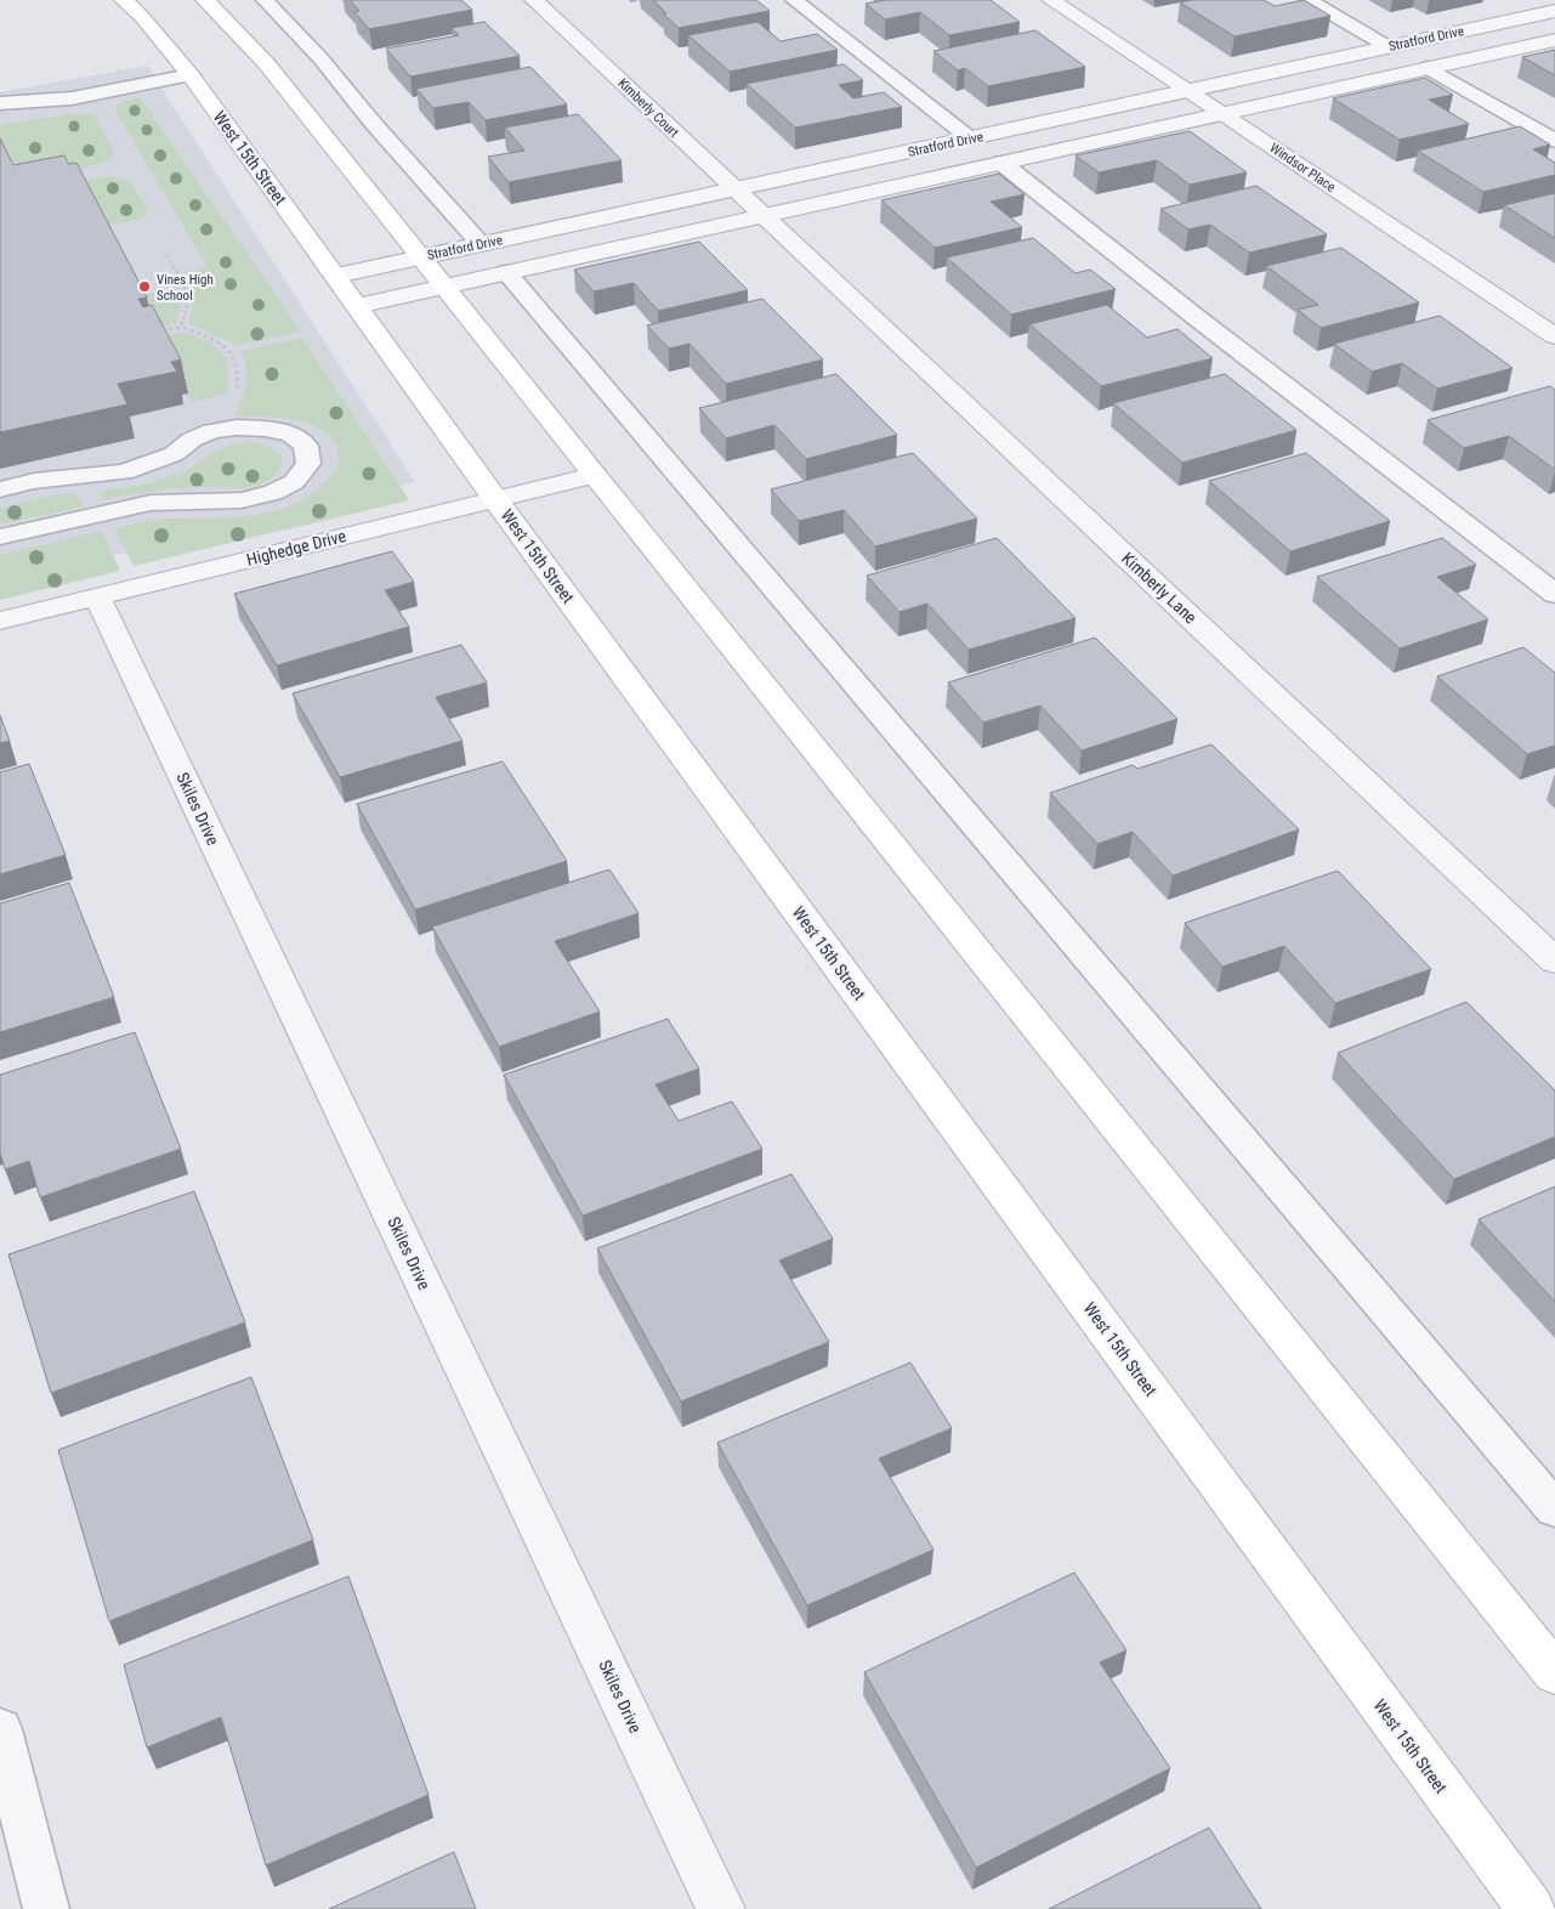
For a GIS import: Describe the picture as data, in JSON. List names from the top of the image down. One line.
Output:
{"streets":{"main road":["West 15th Street"],"street":["Stratford Drive","Kimberly Court","Windsor Place","Highedge Drive","Kimberly Lane","Skiles Drive"]},"crossings":[["Stratford Drive","Kimberly Court"],["Stratford Drive","West 15th Street"],["Stratford Drive","Windsor Place"],["Stratford Drive","Kimberly Lane"],["Kimberly Court","Kimberly Lane"],["West 15th Street","Highedge Drive"],["Highedge Drive","Skiles Drive"]],"places":["Vines High School"]}
